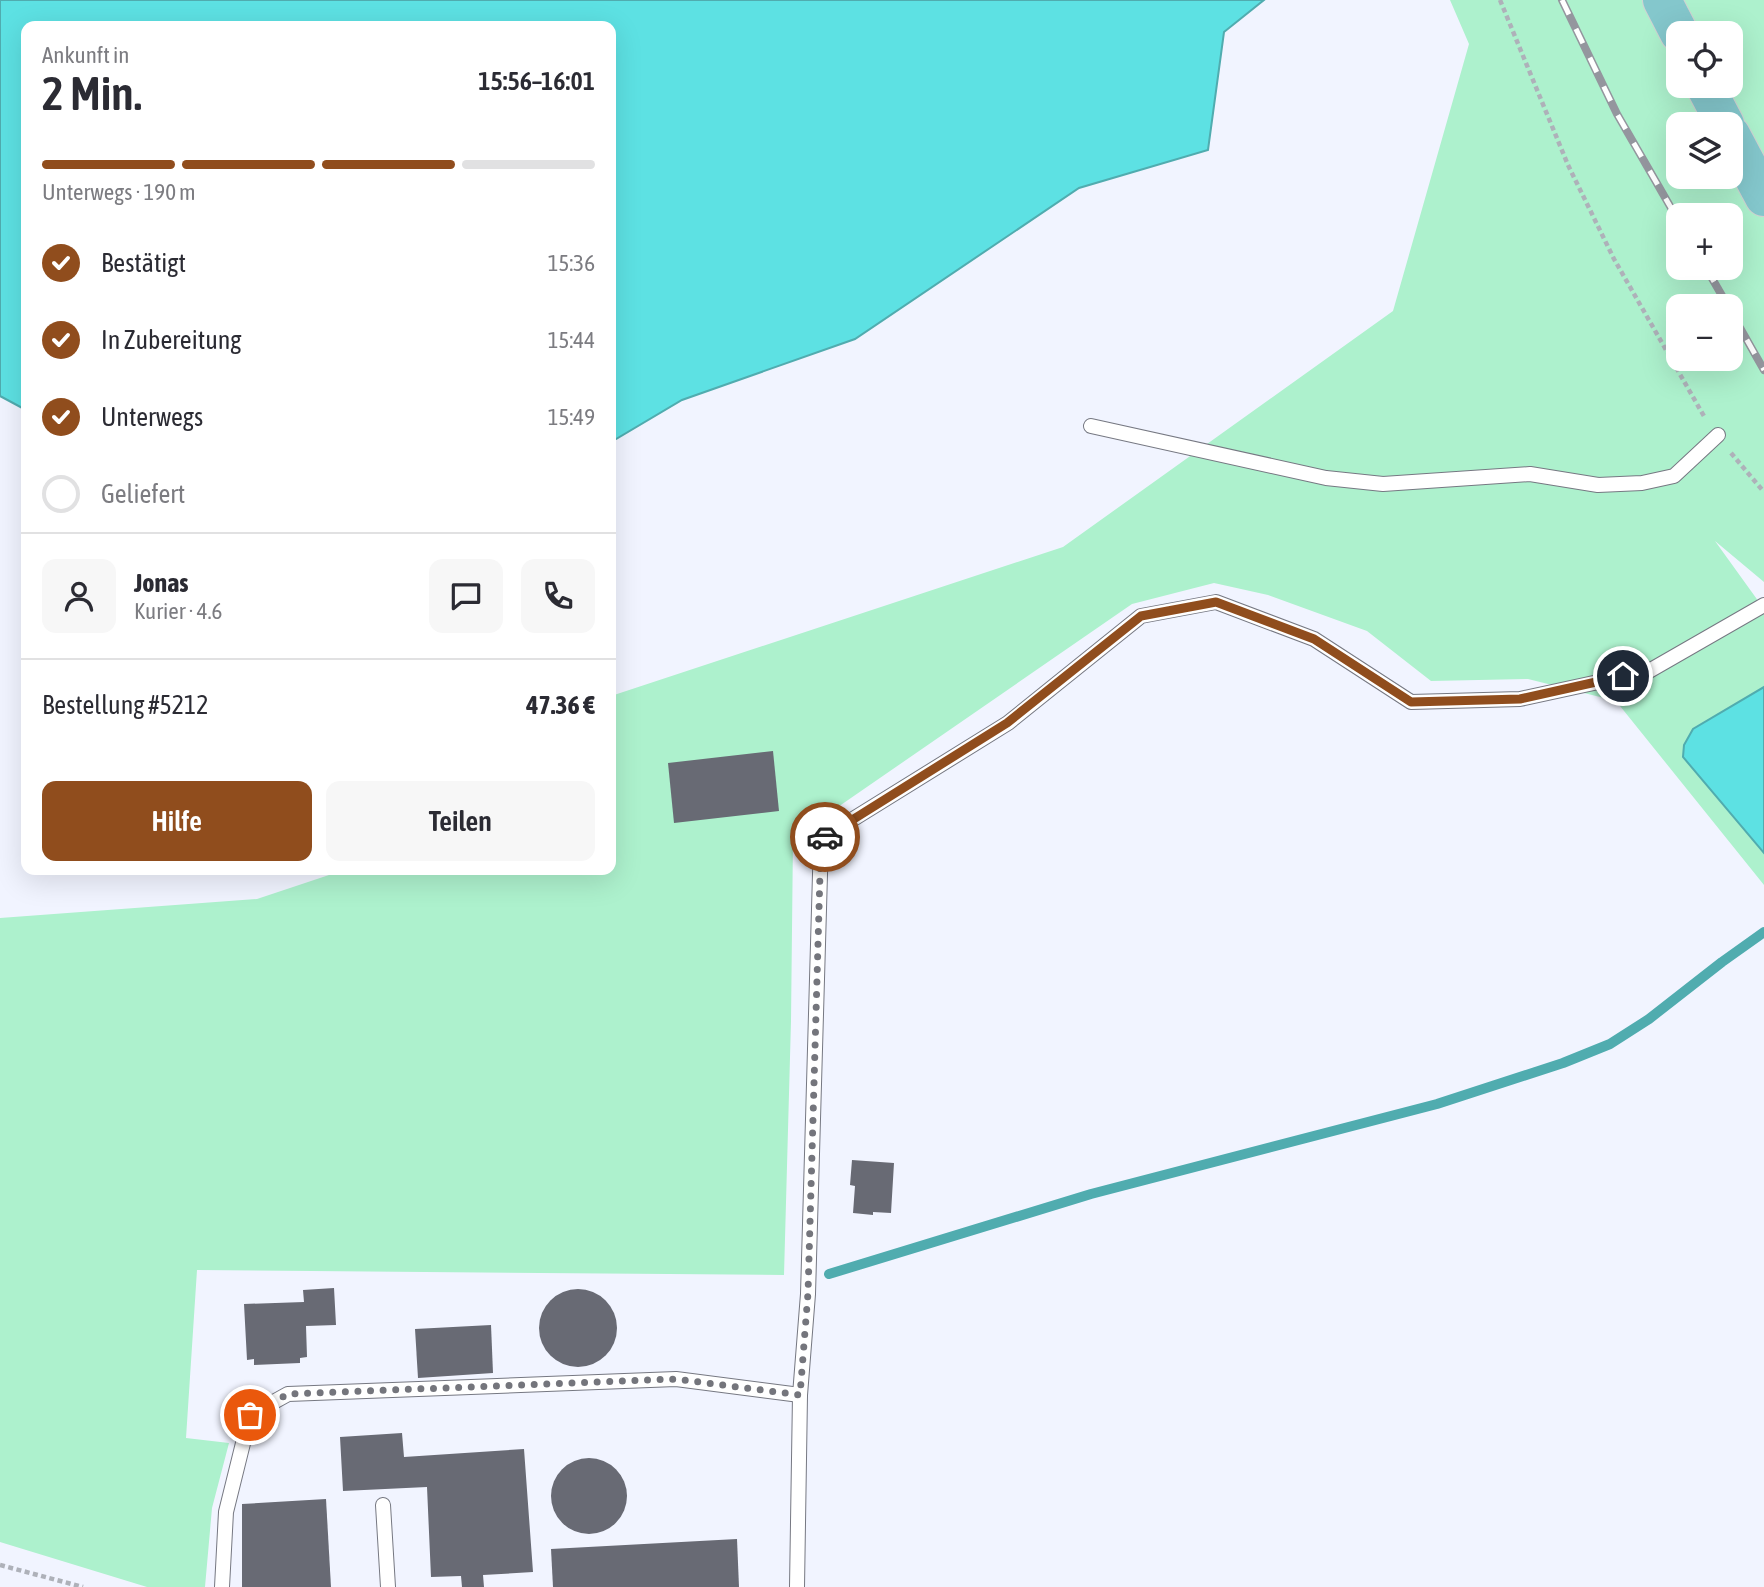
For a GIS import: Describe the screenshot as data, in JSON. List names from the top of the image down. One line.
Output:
{"page":{"map_buttons":["+","−"],"heading":["2 Min.","Ankunft in","15:56–16:01"],"panel":["Jonas","Kurier · 4.6","Bestellung #5212","47.36 €"],"bar":"Unterwegs · 190 m","list":[["Bestätigt","15:36"],["In Zubereitung","15:44"],["Unterwegs","15:49"],"Geliefert"],"buttons":["Hilfe","Teilen"]}}
